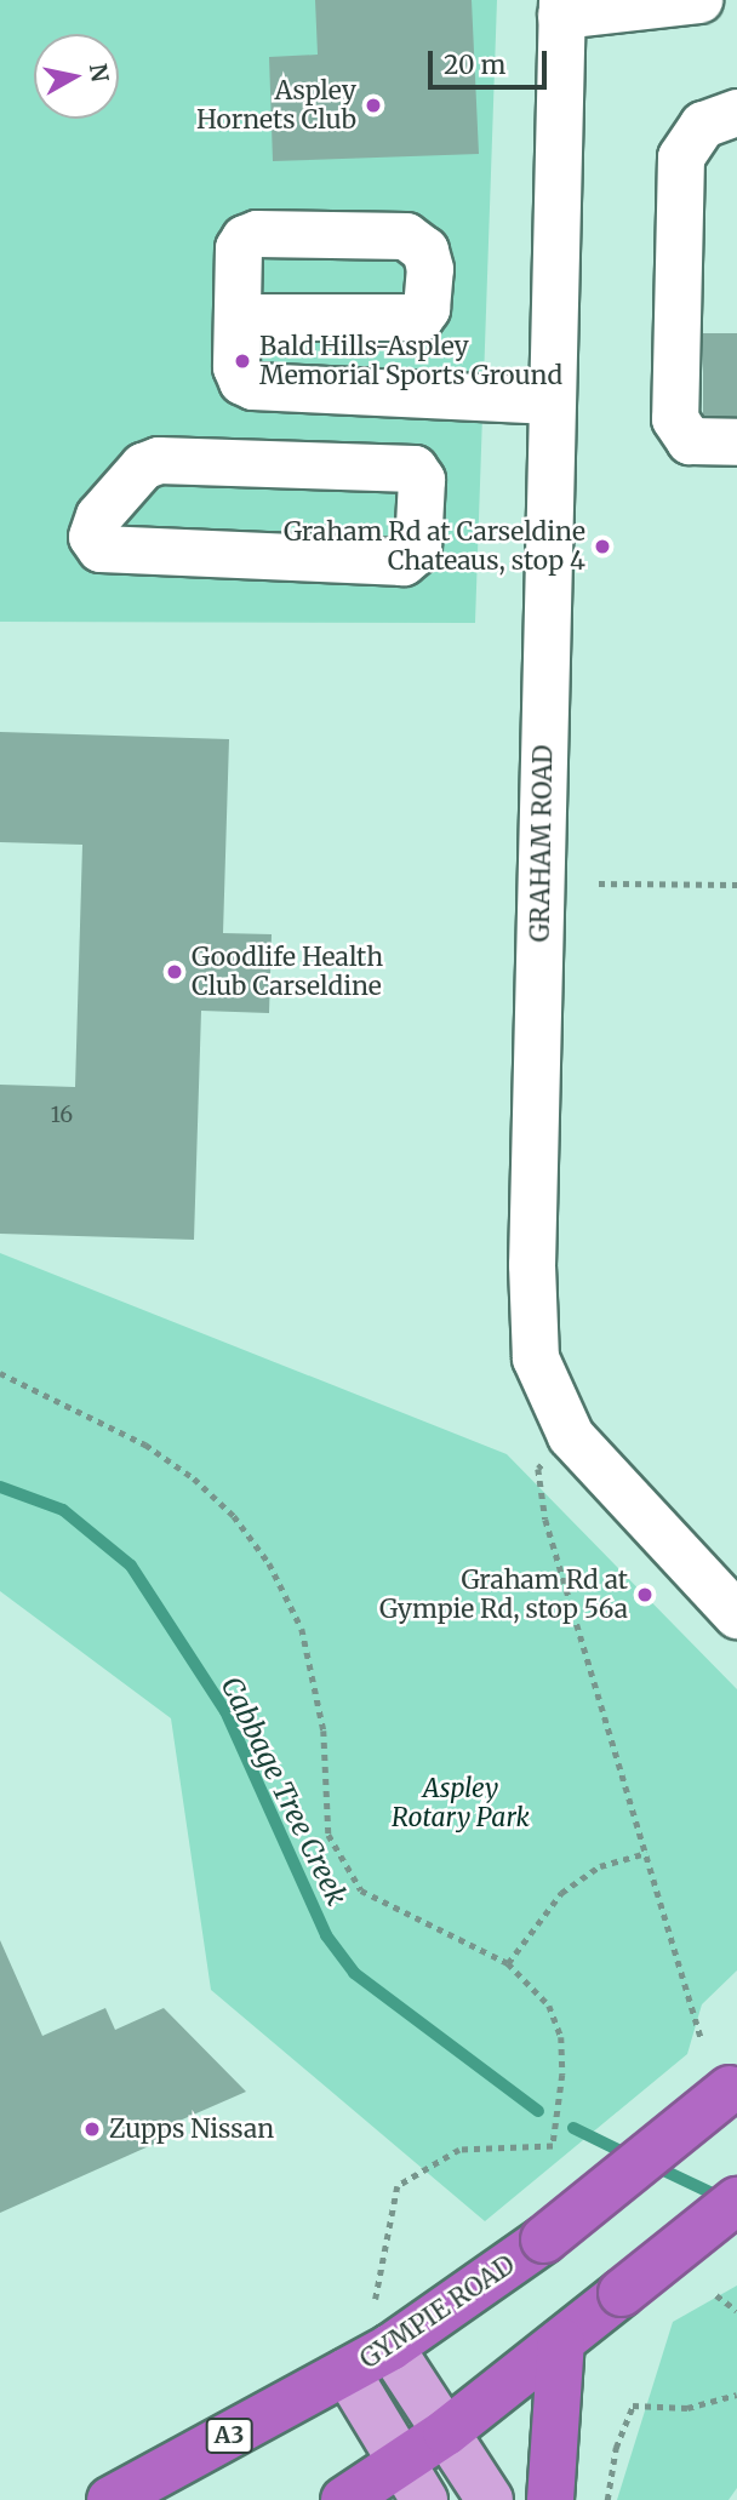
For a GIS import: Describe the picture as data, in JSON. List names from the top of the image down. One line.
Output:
{"streets":{"highway":["GYMPIE ROAD","A3"],"street":["GRAHAM ROAD"]},"water":["Cabbage Tree Creek"],"parks":["Aspley Rotary Park"],"places":["Aspley Hornets Club","Bald Hills-Aspley Memorial Sports Ground","Graham Rd at Carseldine Chateaus, stop 4","Goodlife Health Club Carseldine","Graham Rd at Gympie Rd, stop 56a","Zupps Nissan"],"house_numbers":["16"],"scale_bar":"20 m","north":"right"}
